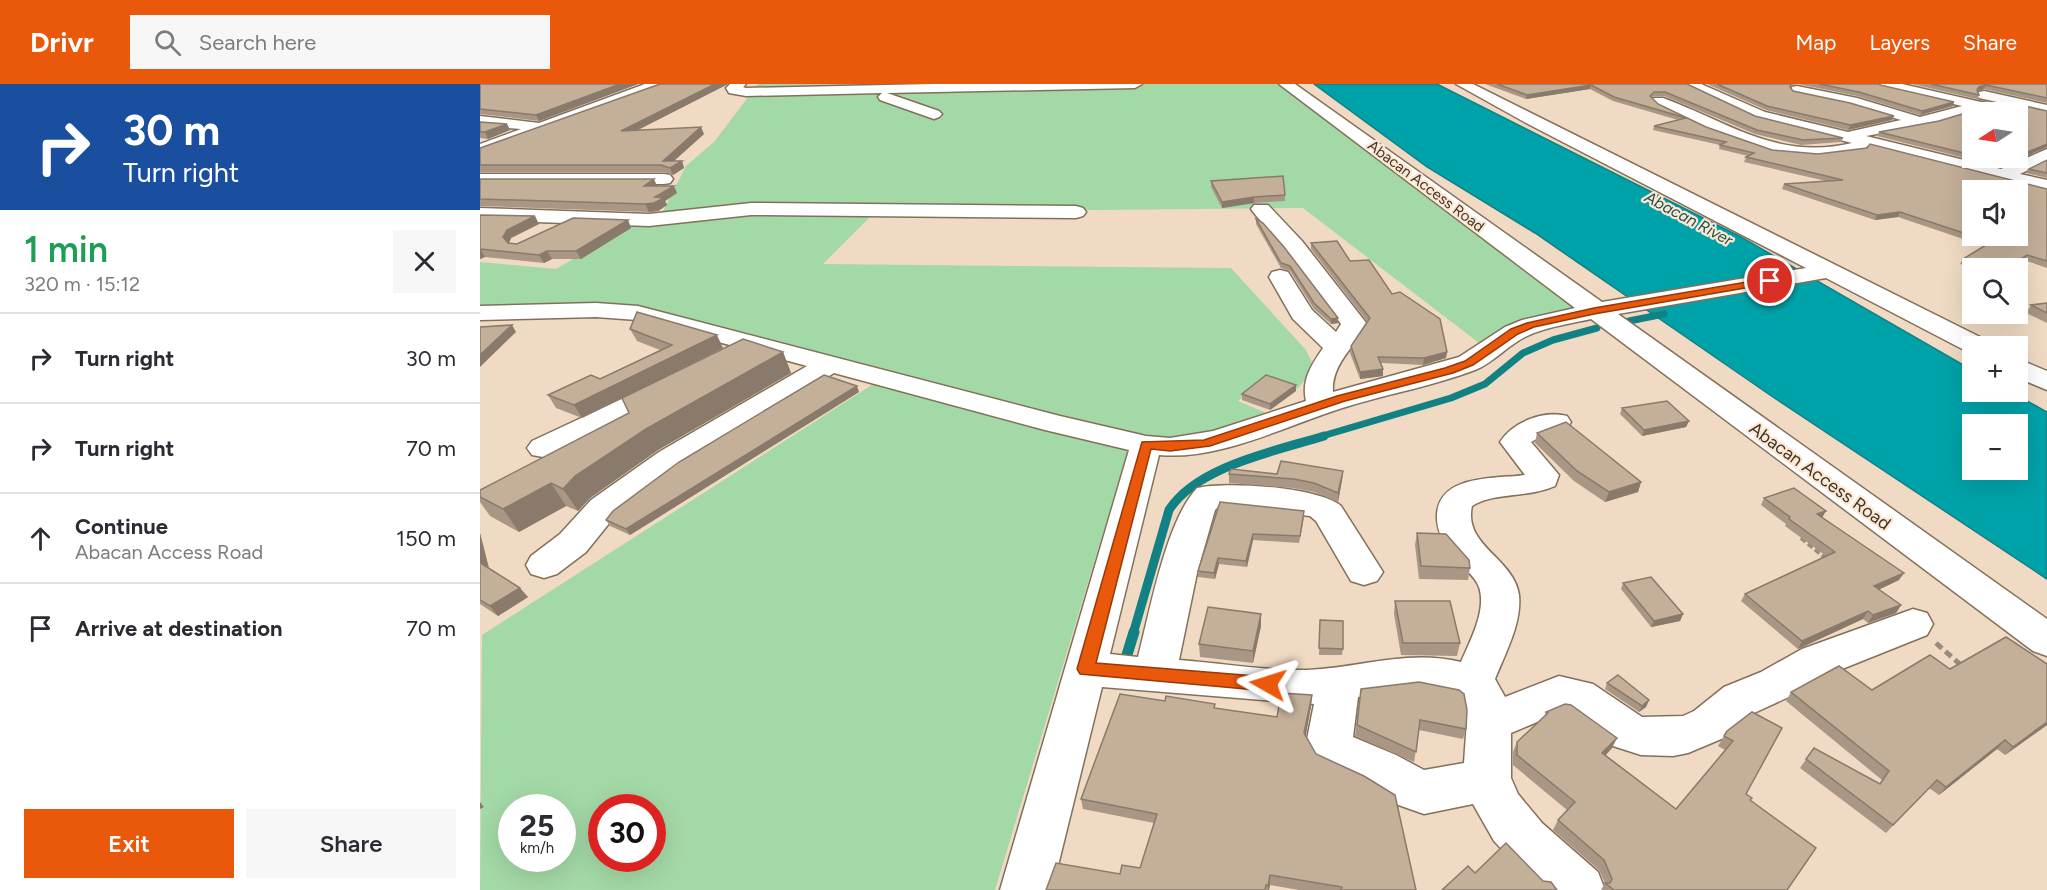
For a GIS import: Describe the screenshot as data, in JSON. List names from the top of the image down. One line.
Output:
{"streets":{"street":["Abacan Access Road"]},"water":["Abacan River"],"north":"left","page":{"header":"Drivr","search":"Search here","nav":["Map","Layers","Share"],"turn":["30 m","Turn right"],"map_buttons":["+","−"],"heading":["1 min","320 m · 15:12"],"list":[{"name":"Turn right","value":"30 m"},{"name":"Turn right","value":"70 m"},{"name":"Continue","note":"Abacan Access Road","value":"150 m"},{"name":"Arrive at destination","value":"70 m"}],"speed":"25 km/h","limit":"30","buttons":["Exit","Share"]}}
